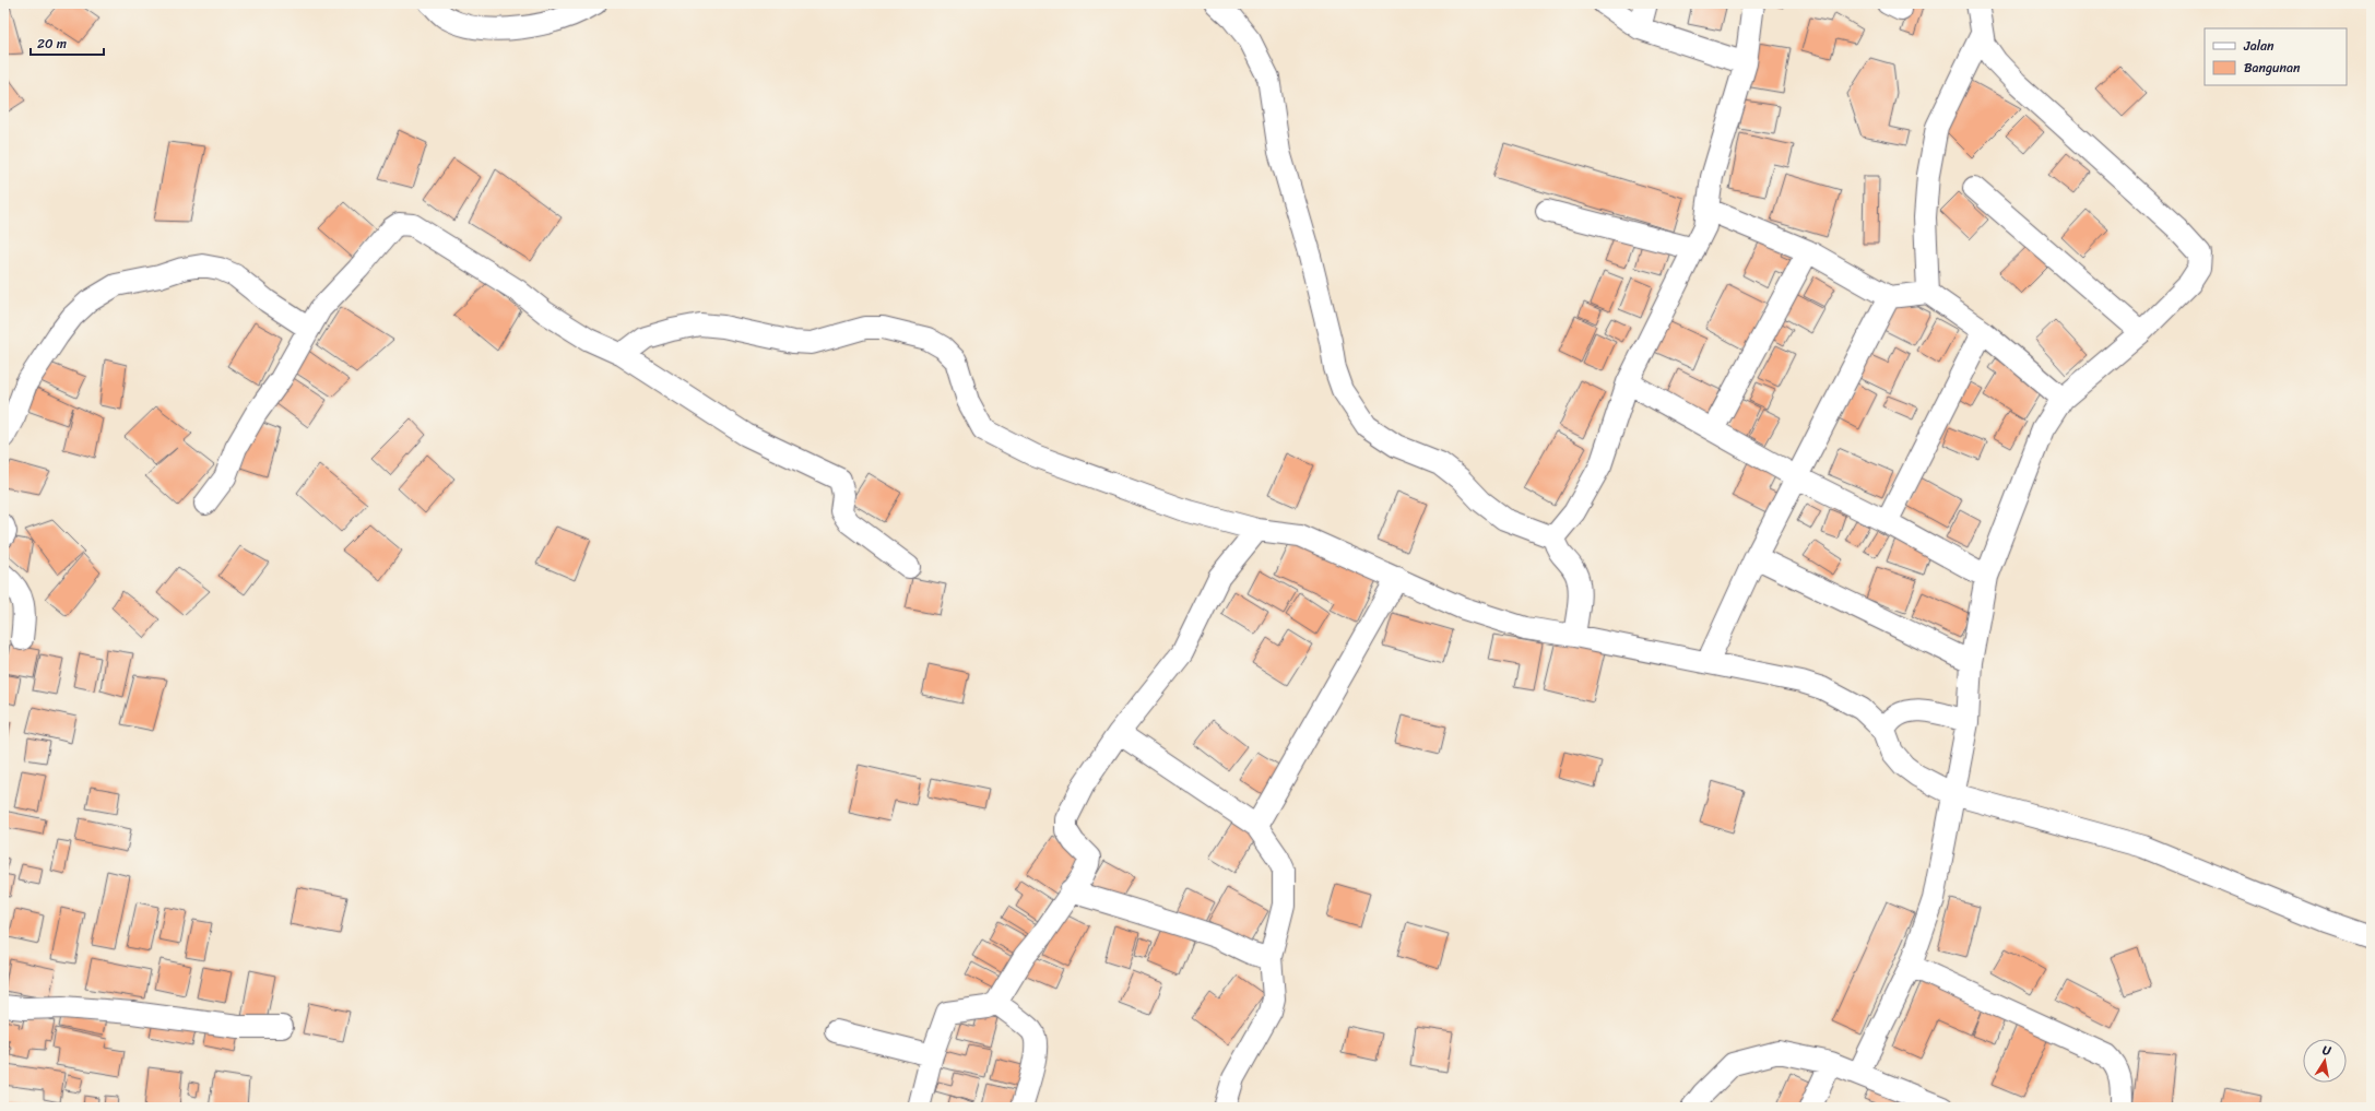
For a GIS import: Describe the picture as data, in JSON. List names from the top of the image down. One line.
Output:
{"legend":["Jalan","Bangunan"],"scale_bar":"20 m","north":"top"}
